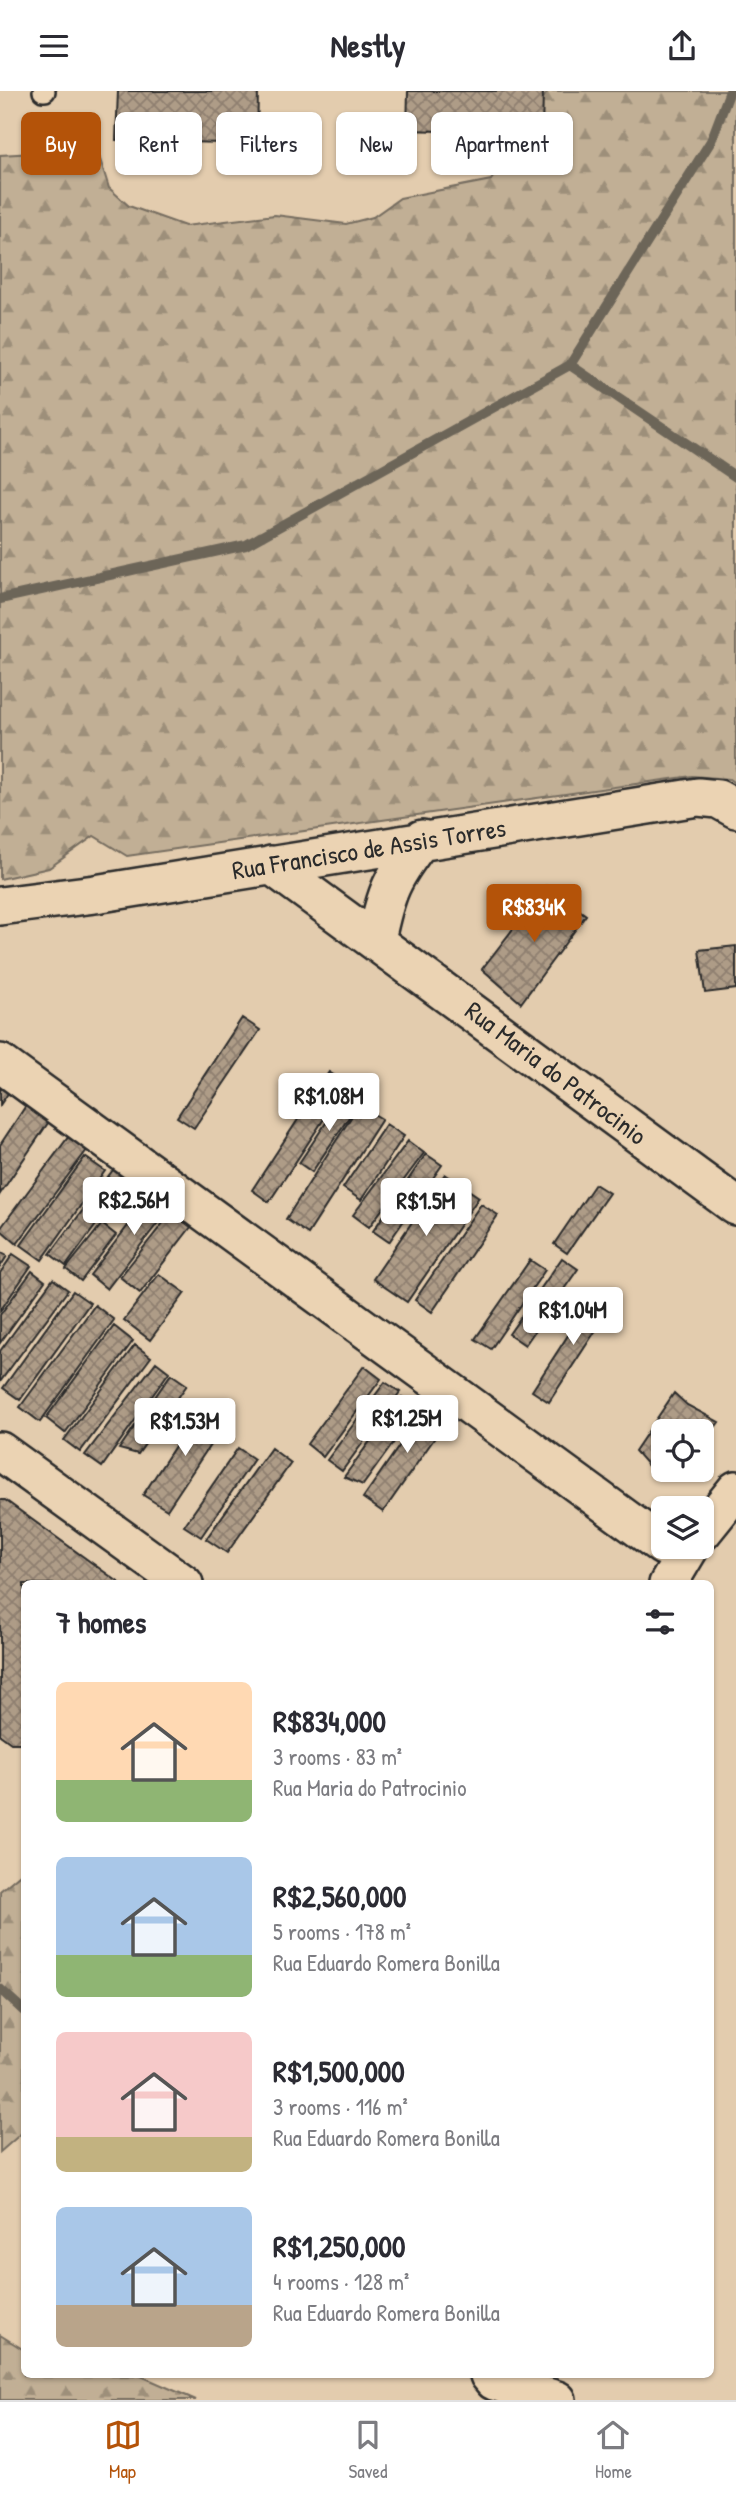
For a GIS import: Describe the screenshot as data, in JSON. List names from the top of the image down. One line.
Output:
{"streets":{"street":["Rua Francisco de Assis Torres","Rua Maria do Patrocinio"]},"crossings":[["Rua Francisco de Assis Torres","Rua Maria do Patrocinio"]],"page":{"header":"Nestly","chip":["Buy","Rent","Filters","New","Apartment"],"price":["R$834K","R$1.08M","R$2.56M","R$1.5M","R$1.04M","R$1.25M","R$1.53M"],"heading":"7 homes","list":[{"name":"R$834,000","note":"3 rooms · 83 m² · Rua Maria do Patrocinio"},{"name":"R$2,560,000","note":"5 rooms · 178 m² · Rua Eduardo Romera Bonilla"},{"name":"R$1,500,000","note":"3 rooms · 116 m² · Rua Eduardo Romera Bonilla"},{"name":"R$1,250,000","note":"4 rooms · 128 m² · Rua Eduardo Romera Bonilla"}],"tabs":["Map","Saved","Home"]}}
